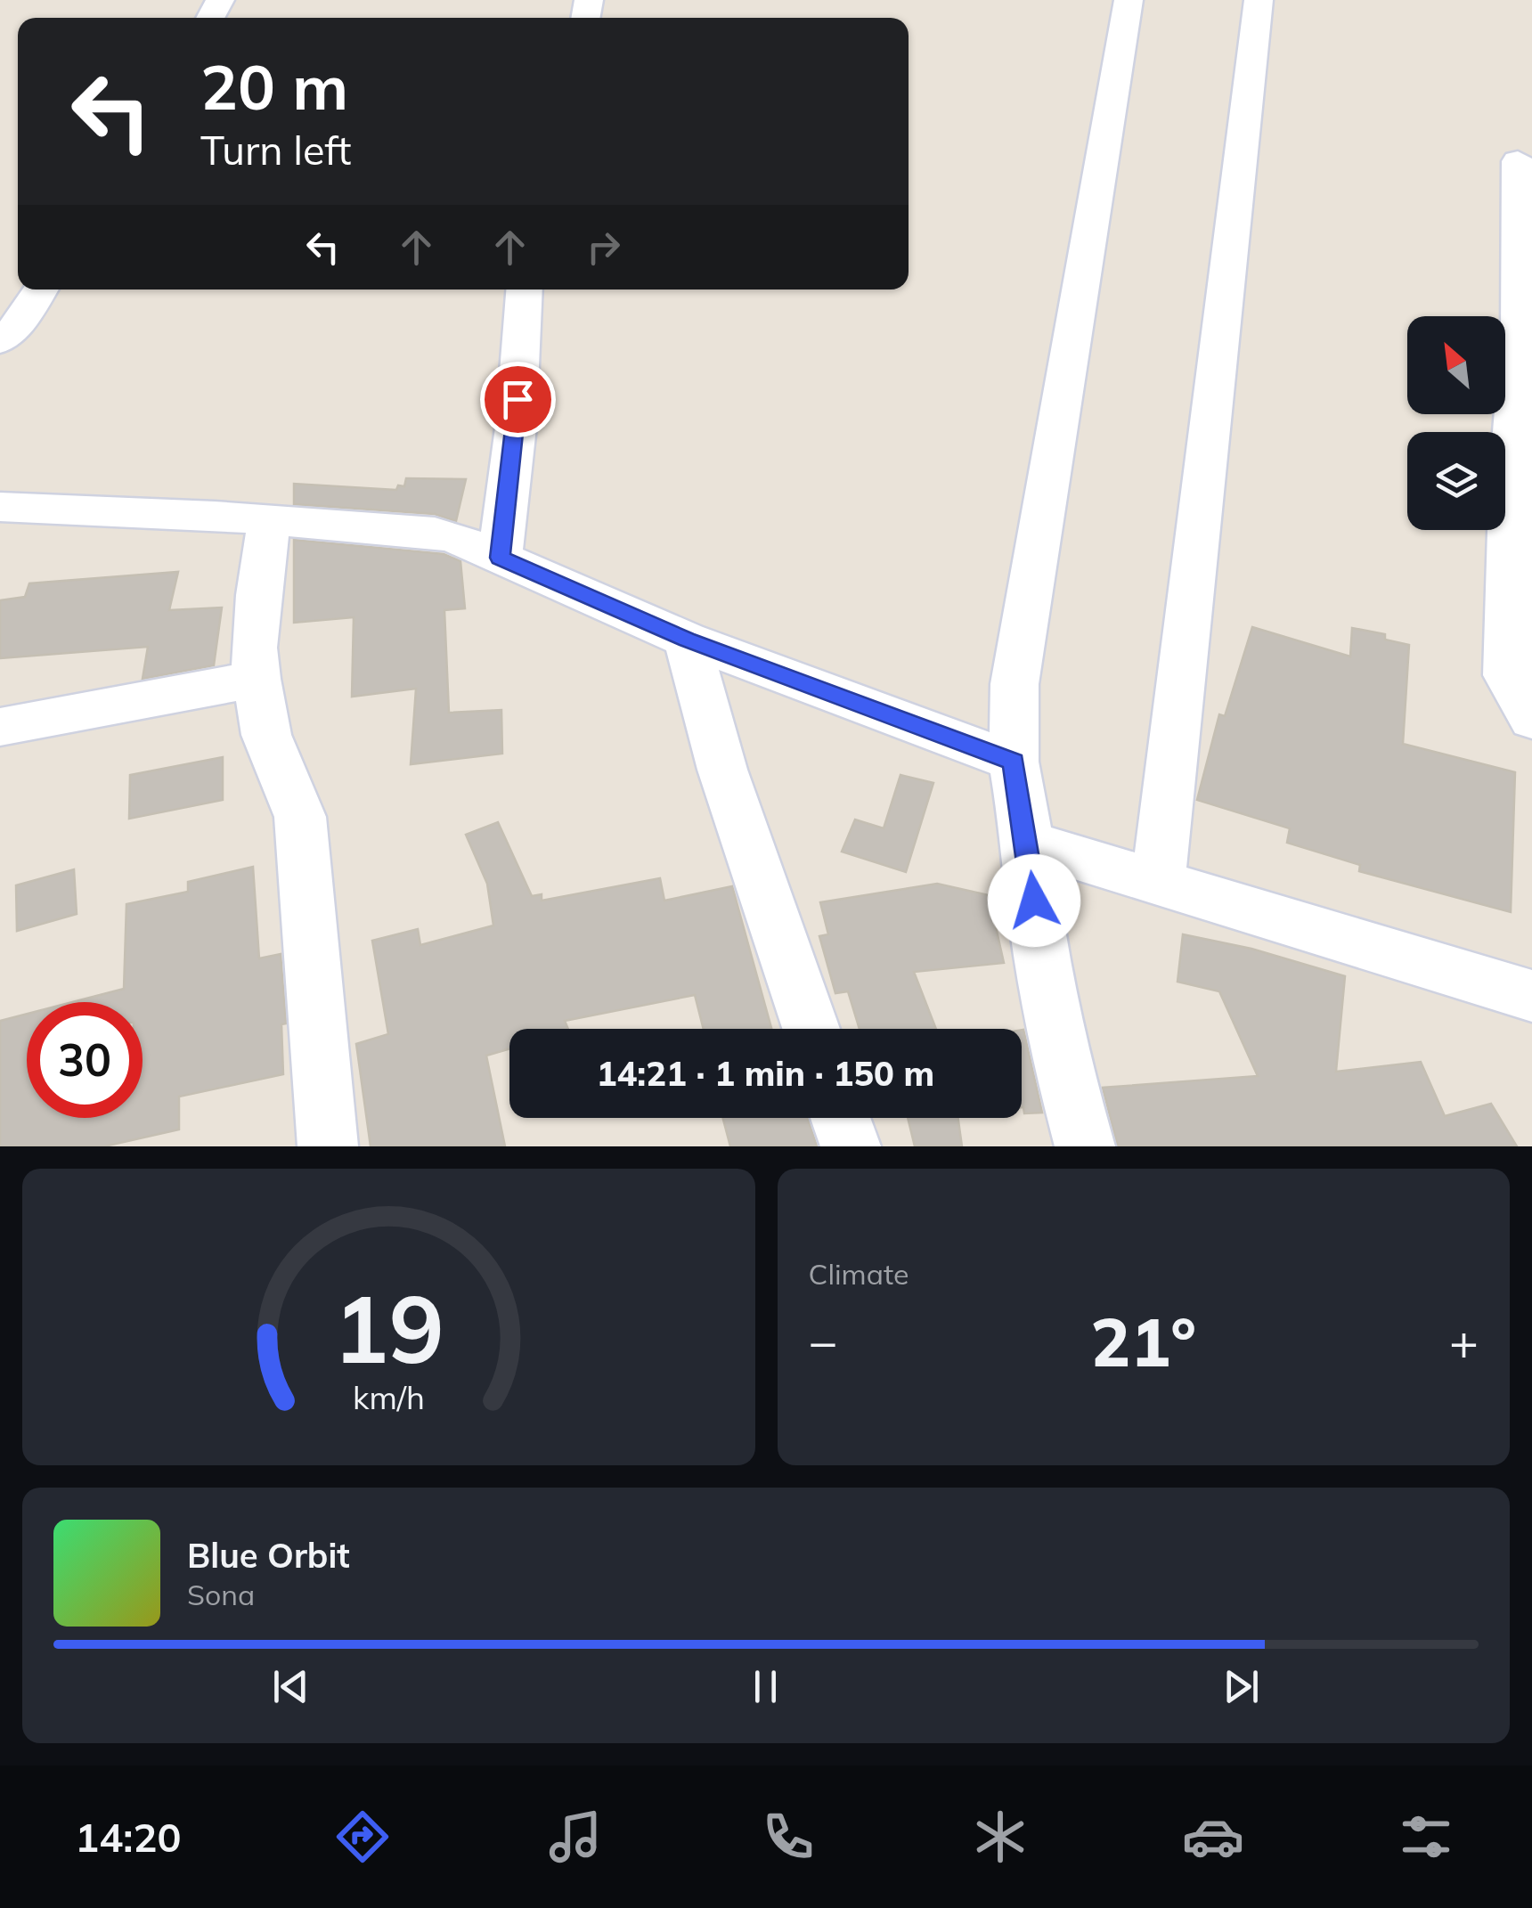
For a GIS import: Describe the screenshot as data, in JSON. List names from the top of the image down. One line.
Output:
{"north":"top left","page":{"turn":["20 m","Turn left"],"limit":"30","trip":"14:21 · 1 min · 150 m","tile":"Climate","heat":["−","21°","+"],"song":["Blue Orbit","Sona"],"tabs":"14:20","gauge":["19","km/h"]}}
